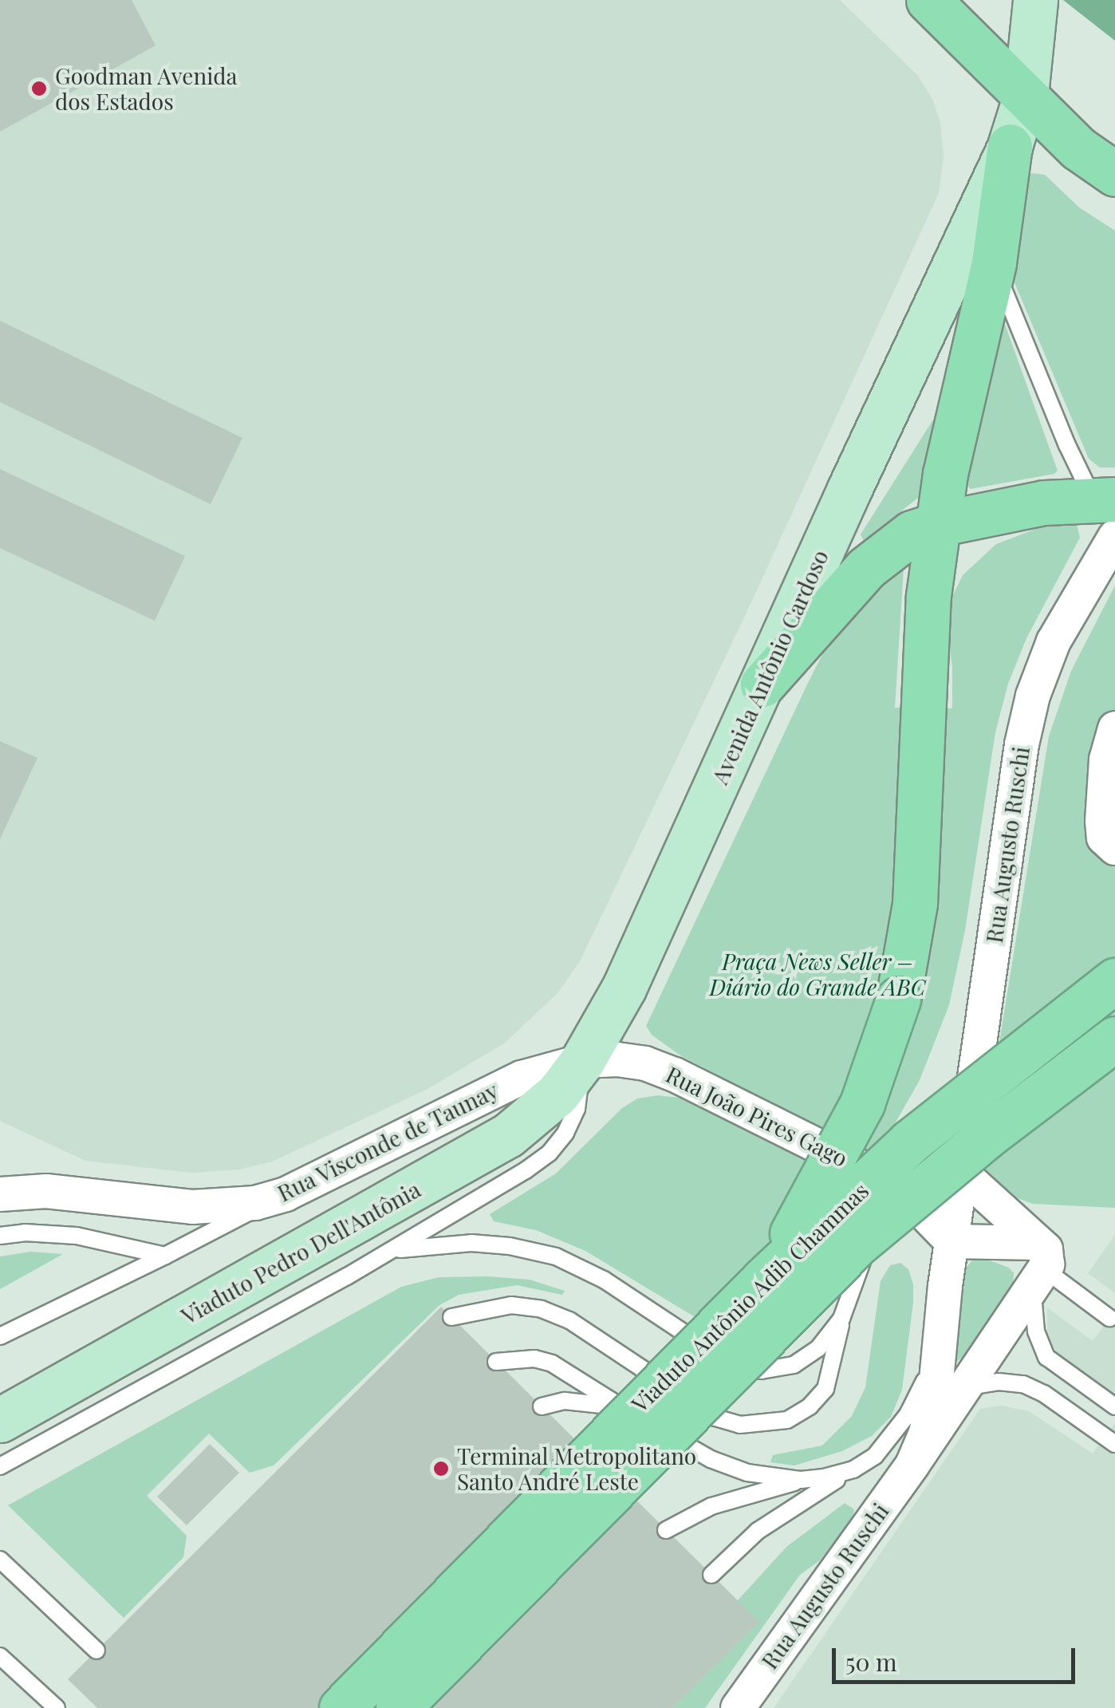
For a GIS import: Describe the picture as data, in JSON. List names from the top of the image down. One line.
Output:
{"streets":{"highway":["Viaduto Antônio Adib Chammas"],"main road":["Avenida Antônio Cardoso","Viaduto Pedro Dell'Antônia"],"street":["Rua Augusto Ruschi","Rua João Pires Gago","Rua Visconde de Taunay"]},"crossings":[["Avenida Antônio Cardoso","Rua João Pires Gago"],["Avenida Antônio Cardoso","Rua Visconde de Taunay"],["Avenida Antônio Cardoso","Viaduto Pedro Dell'Antônia"],["Rua Augusto Ruschi","Rua João Pires Gago"],["Rua João Pires Gago","Rua Visconde de Taunay"],["Rua João Pires Gago","Viaduto Pedro Dell'Antônia"],["Rua Visconde de Taunay","Viaduto Pedro Dell'Antônia"]],"parks":["Praça News Seller – Diário do Grande ABC"],"places":["Goodman Avenida dos Estados","Terminal Metropolitano Santo André Leste"],"scale_bar":"50 m"}
